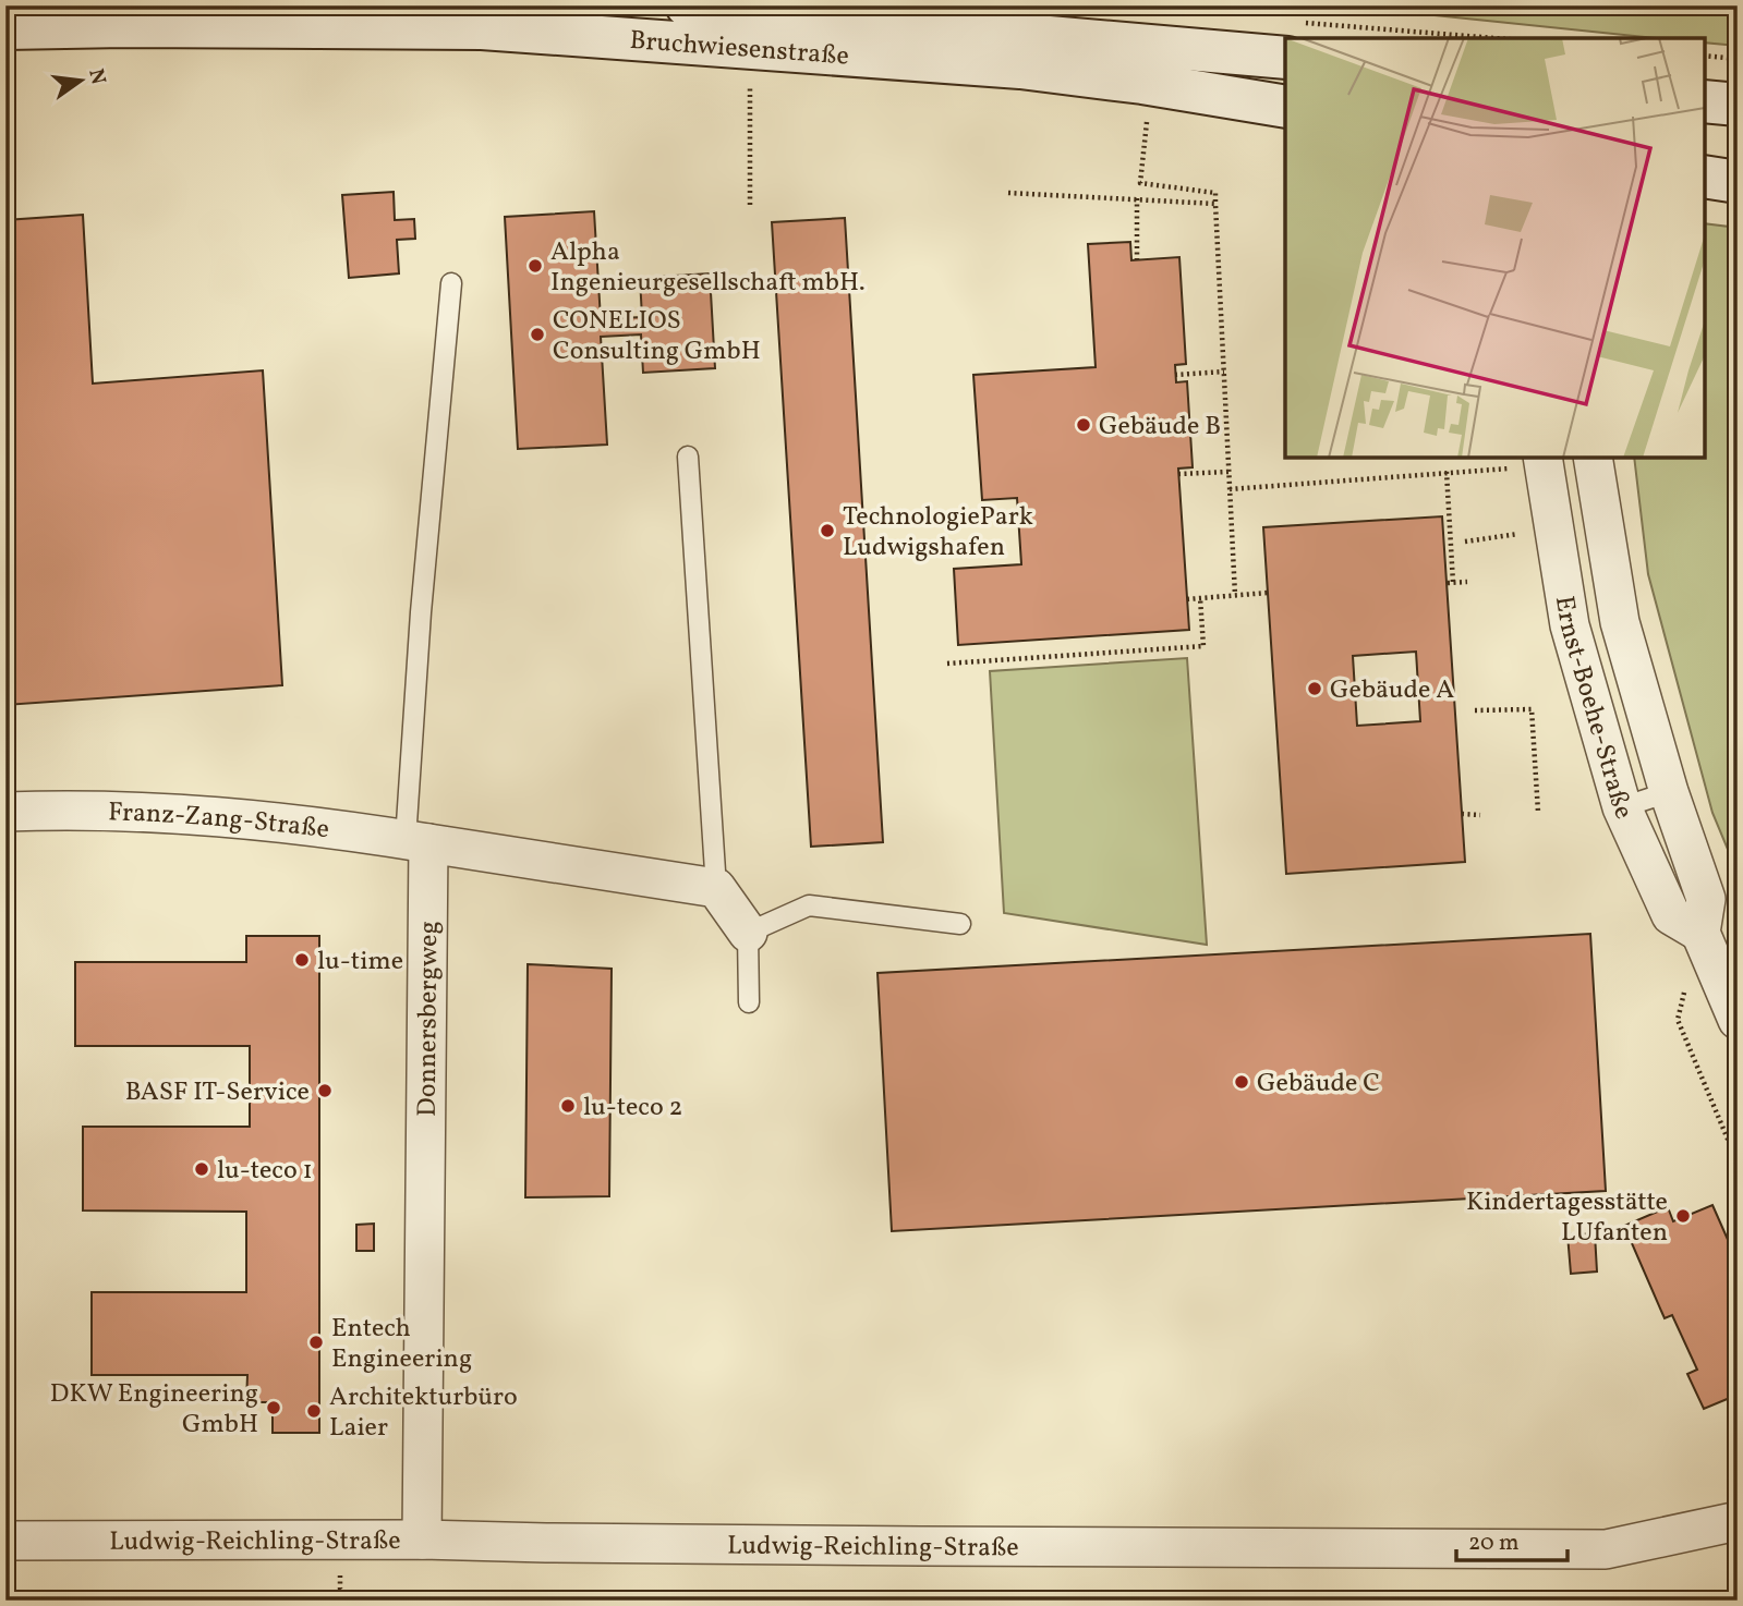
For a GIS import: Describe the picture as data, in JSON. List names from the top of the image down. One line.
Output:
{"streets":{"main road":["Bruchwiesenstraße"],"street":["Ernst-Boehe-Straße","Franz-Zang-Straße","Donnersbergweg","Ludwig-Reichling-Straße"]},"crossings":[["Franz-Zang-Straße","Donnersbergweg"],["Donnersbergweg","Ludwig-Reichling-Straße"]],"places":["Alpha Ingenieurgesellschaft mbH.","CONELIOS Consulting GmbH","Gebäude B","TechnologiePark Ludwigshafen","Gebäude A","lu-time","Gebäude C","BASF IT-Service","lu-teco 2","lu-teco 1","Kindertagesstätte LUfanten","Entech Engineering","DKW Engineering GmbH","Architekturbüro Laier"],"scale_bar":"20 m","north":"right"}
